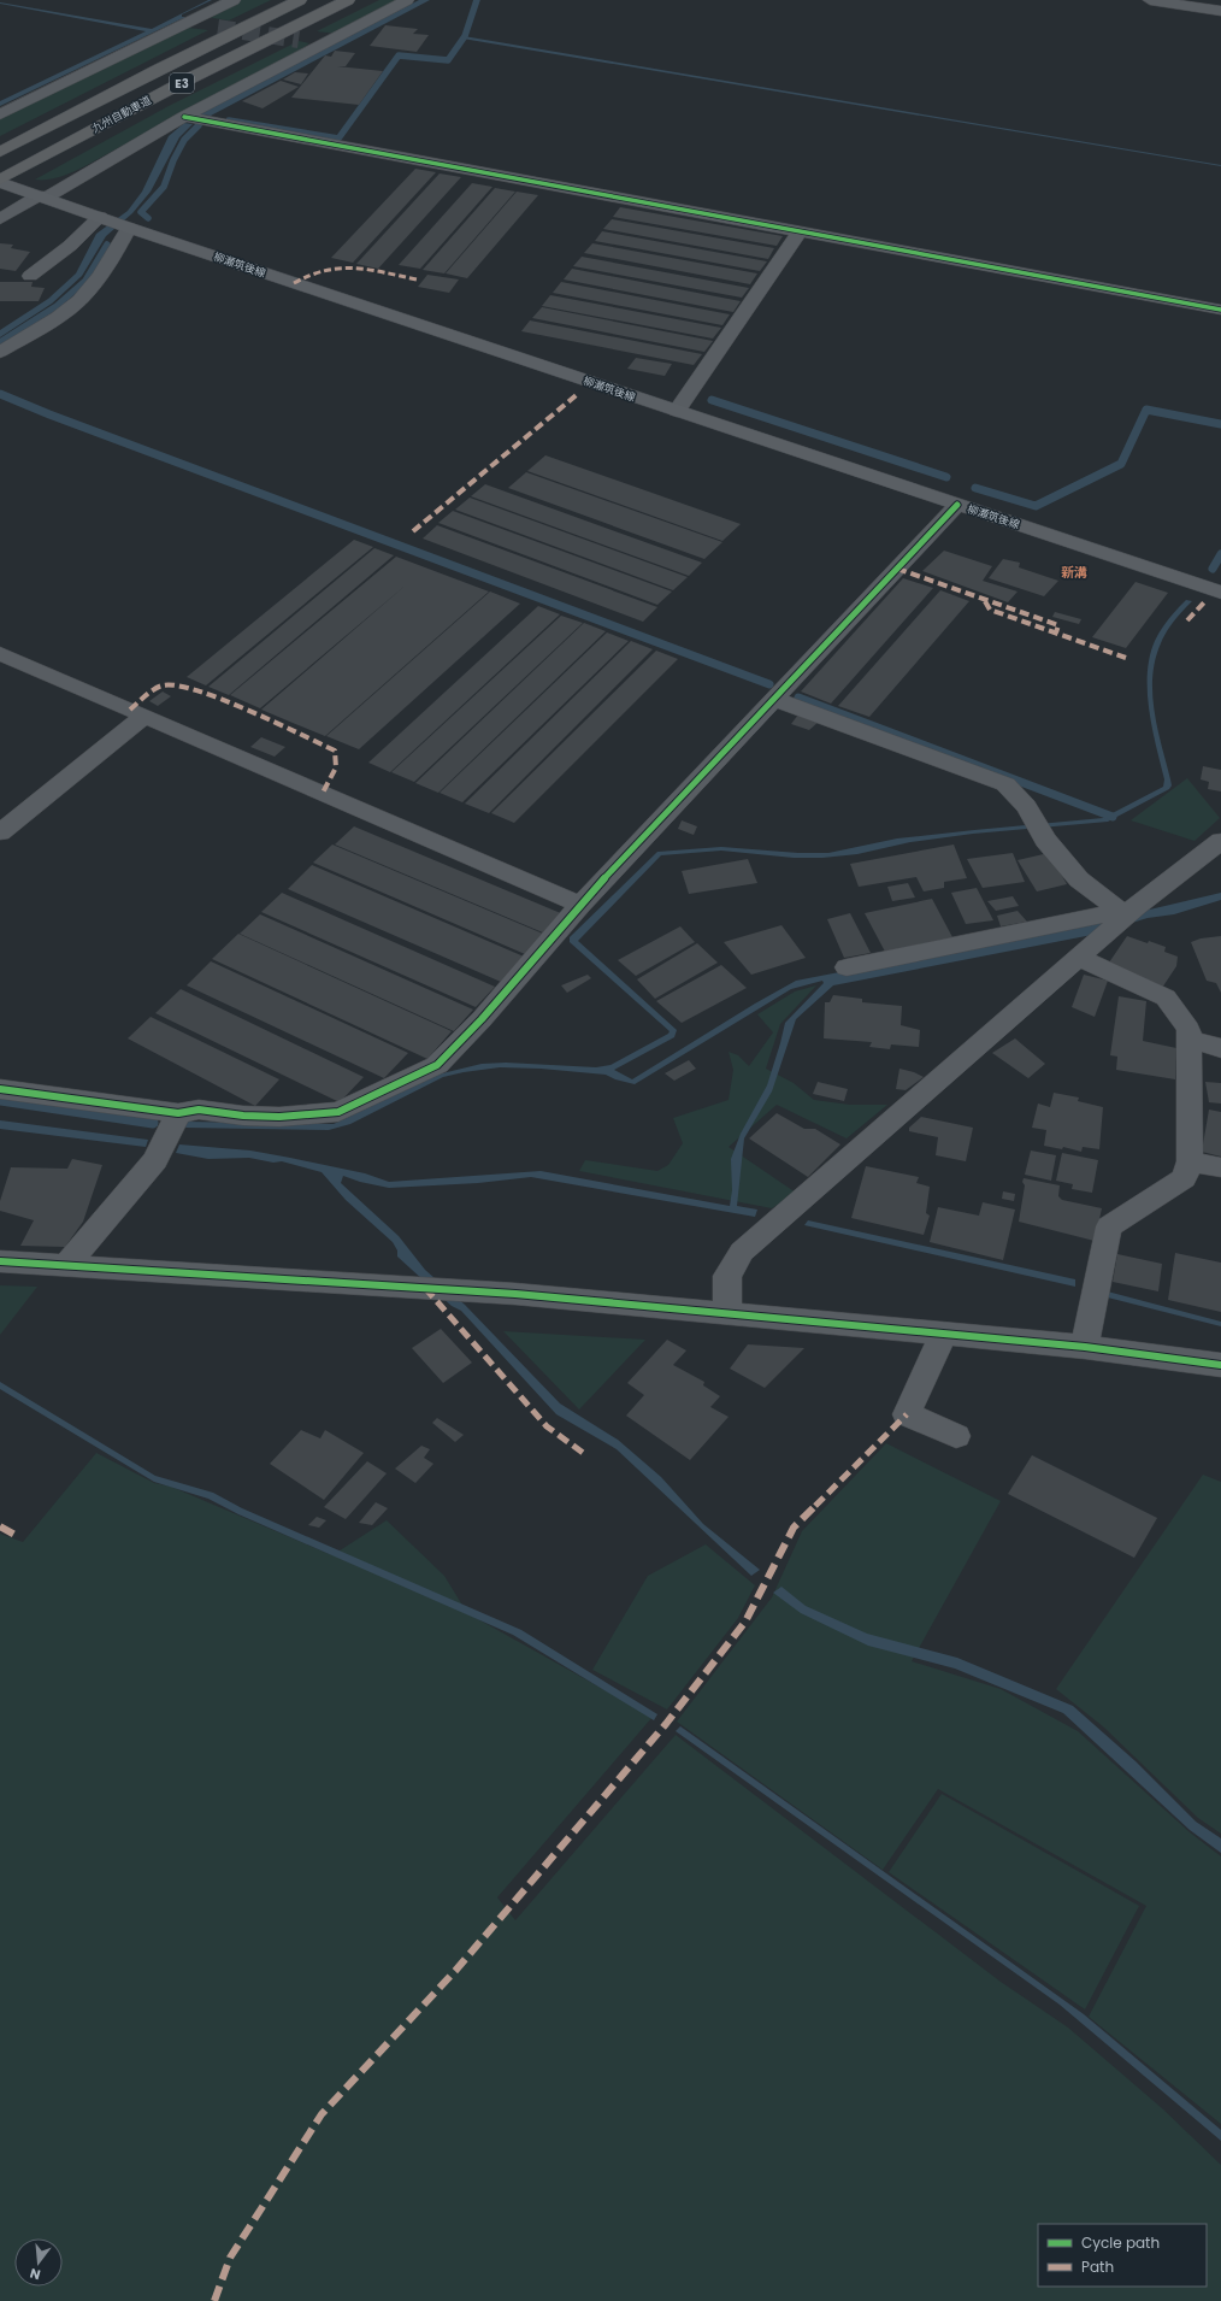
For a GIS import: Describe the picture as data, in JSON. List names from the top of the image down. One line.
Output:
{"streets":{"highway":["E3","九州自動車道"],"main road":["柳瀬筑後線"]},"crossings":[["九州自動車道","柳瀬筑後線"]],"districts":["新溝"],"legend":["Cycle path","Path"],"north":"bottom"}
